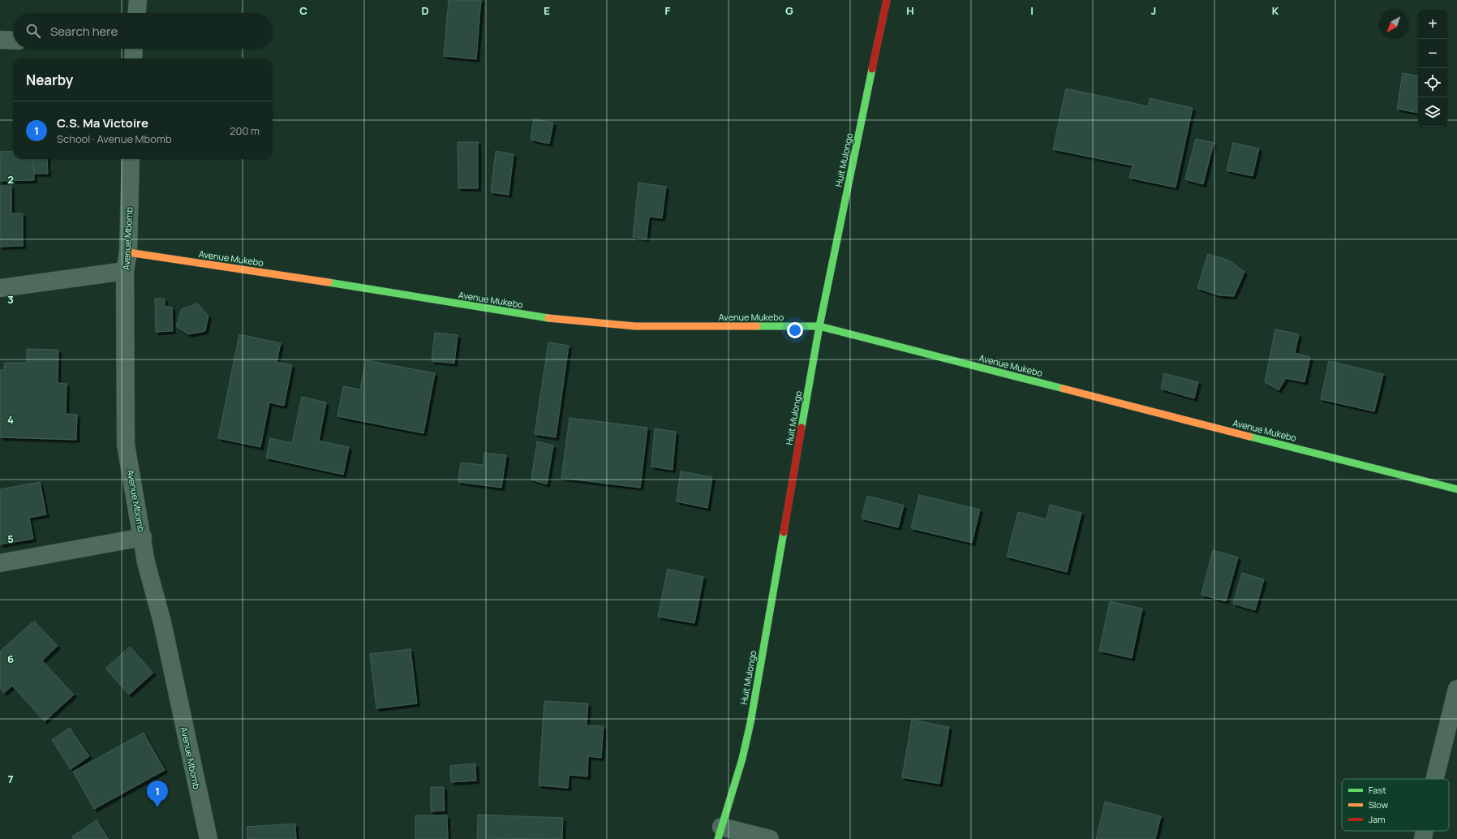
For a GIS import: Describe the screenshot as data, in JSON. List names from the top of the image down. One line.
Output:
{"streets":{"street":["Huit Mulongo","Avenue Mbomb","Avenue Mukebo"]},"crossings":[["Huit Mulongo","Avenue Mukebo"],["Avenue Mbomb","Avenue Mukebo"]],"legend":["Fast","Slow","Jam"],"north":"bottom left","page":{"map_buttons":["+","−"],"search":"Search here","heading":"Nearby","list":[{"mark":"1","name":"C.S. Ma Victoire","note":"School · Avenue Mbomb","value":"200 m"}],"pins":"1"},"grid":{"columns":["C","D","E","F","G","H","I","J","K"],"rows":["2","3","4","5","6","7"]}}
